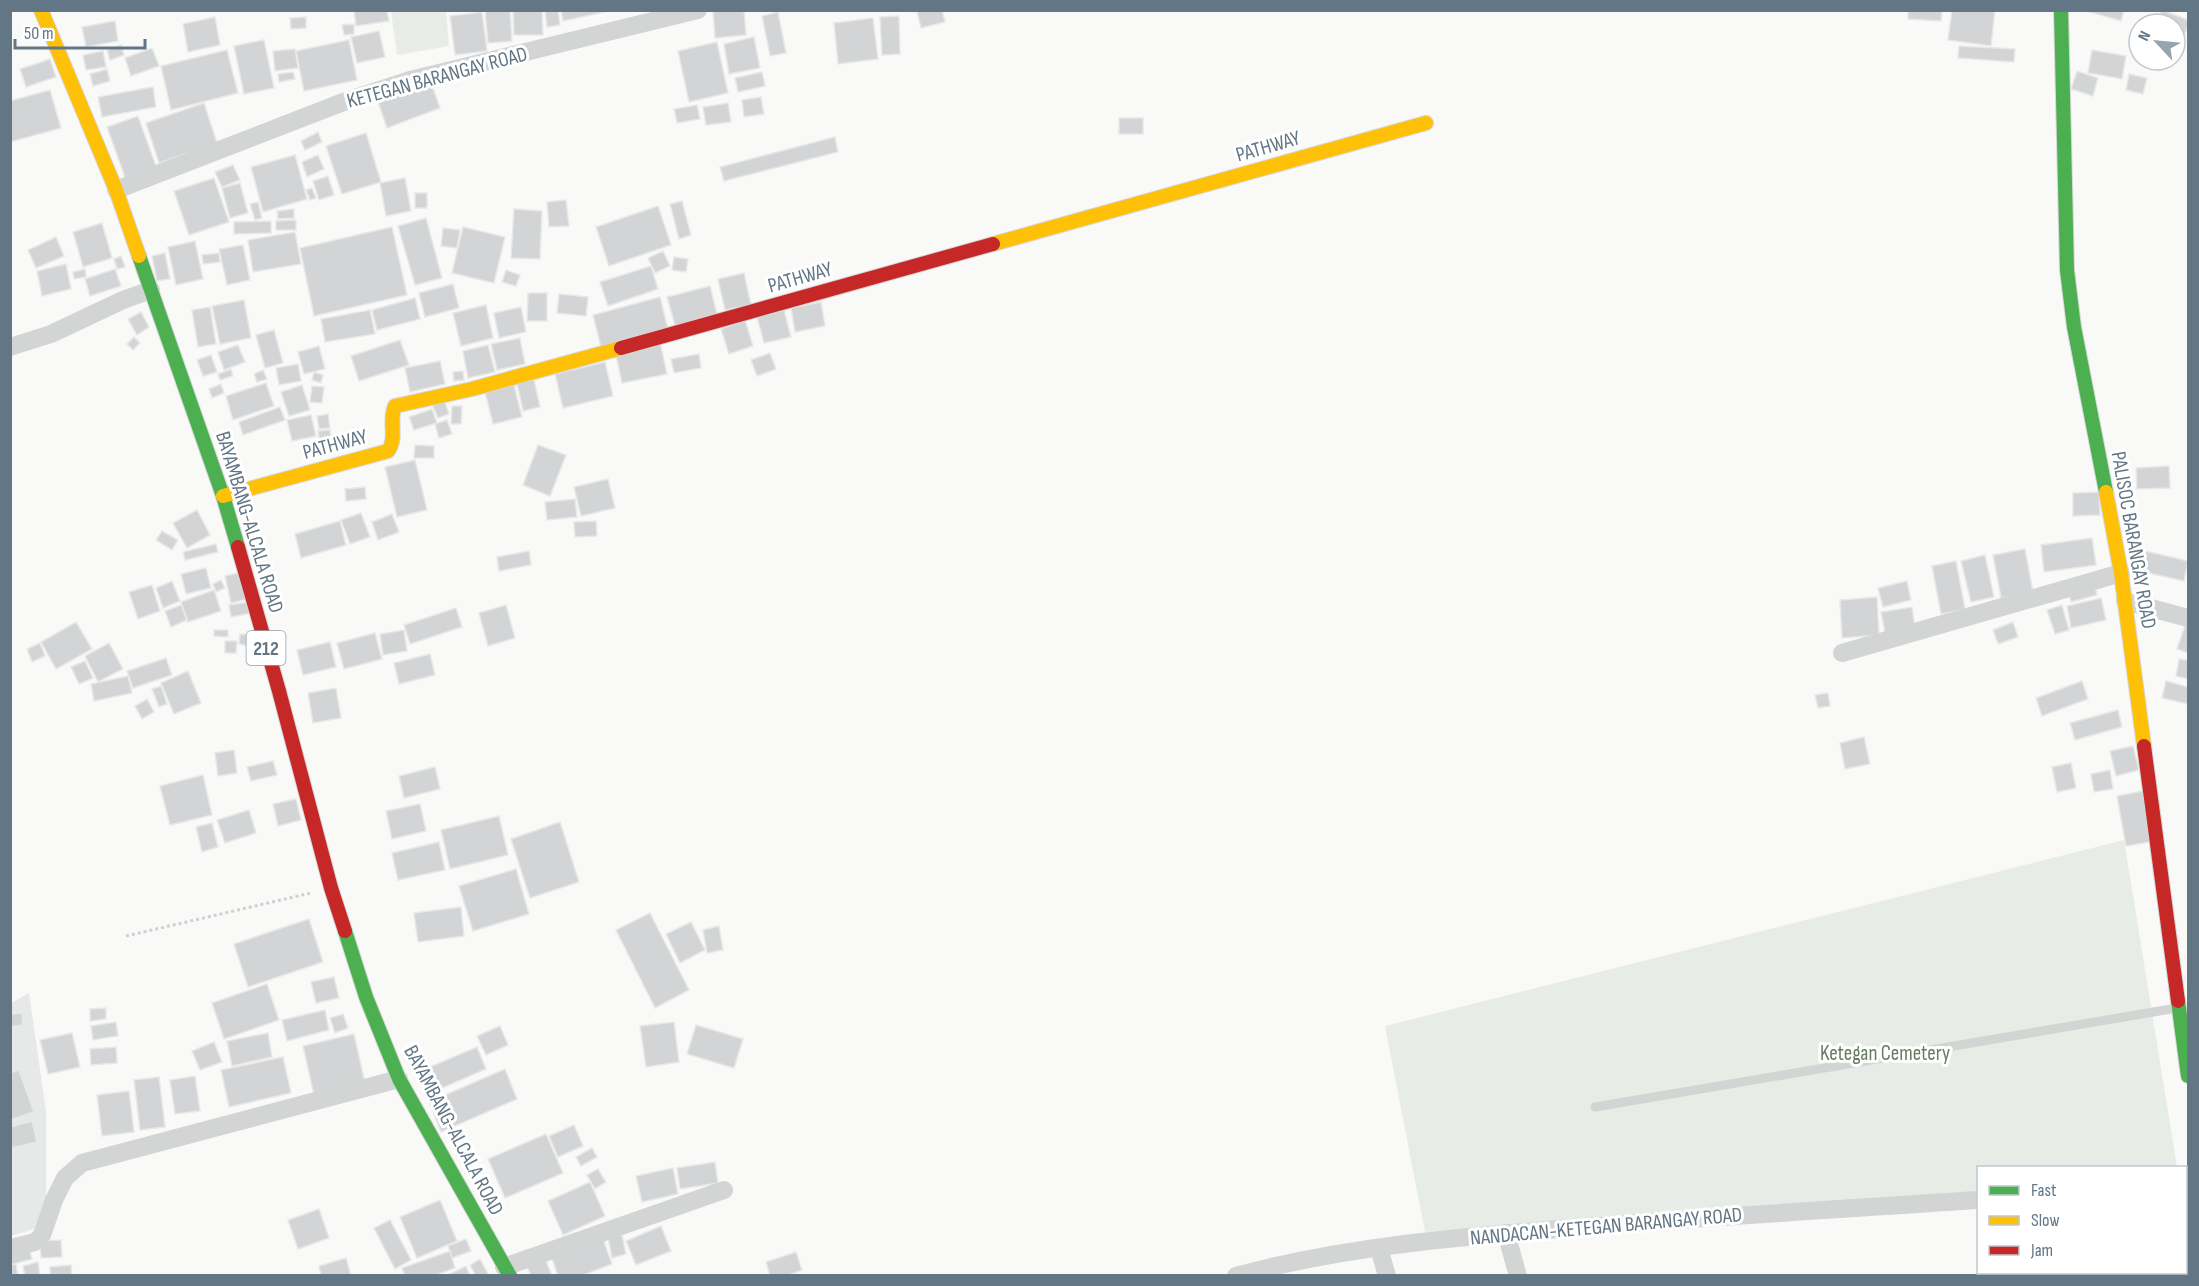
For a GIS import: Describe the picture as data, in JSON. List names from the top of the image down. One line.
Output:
{"streets":{"street":["KETEGAN BARANGAY ROAD","PATHWAY","BAYAMBANG-ALCALA ROAD","PALISOC BARANGAY ROAD","212","NANDACAN-KETEGAN BARANGAY ROAD"]},"crossings":[["KETEGAN BARANGAY ROAD","BAYAMBANG-ALCALA ROAD"],["PATHWAY","BAYAMBANG-ALCALA ROAD"]],"parks":["Ketegan Cemetery"],"legend":["Fast","Slow","Jam"],"scale_bar":"50 m","north":"top left"}
